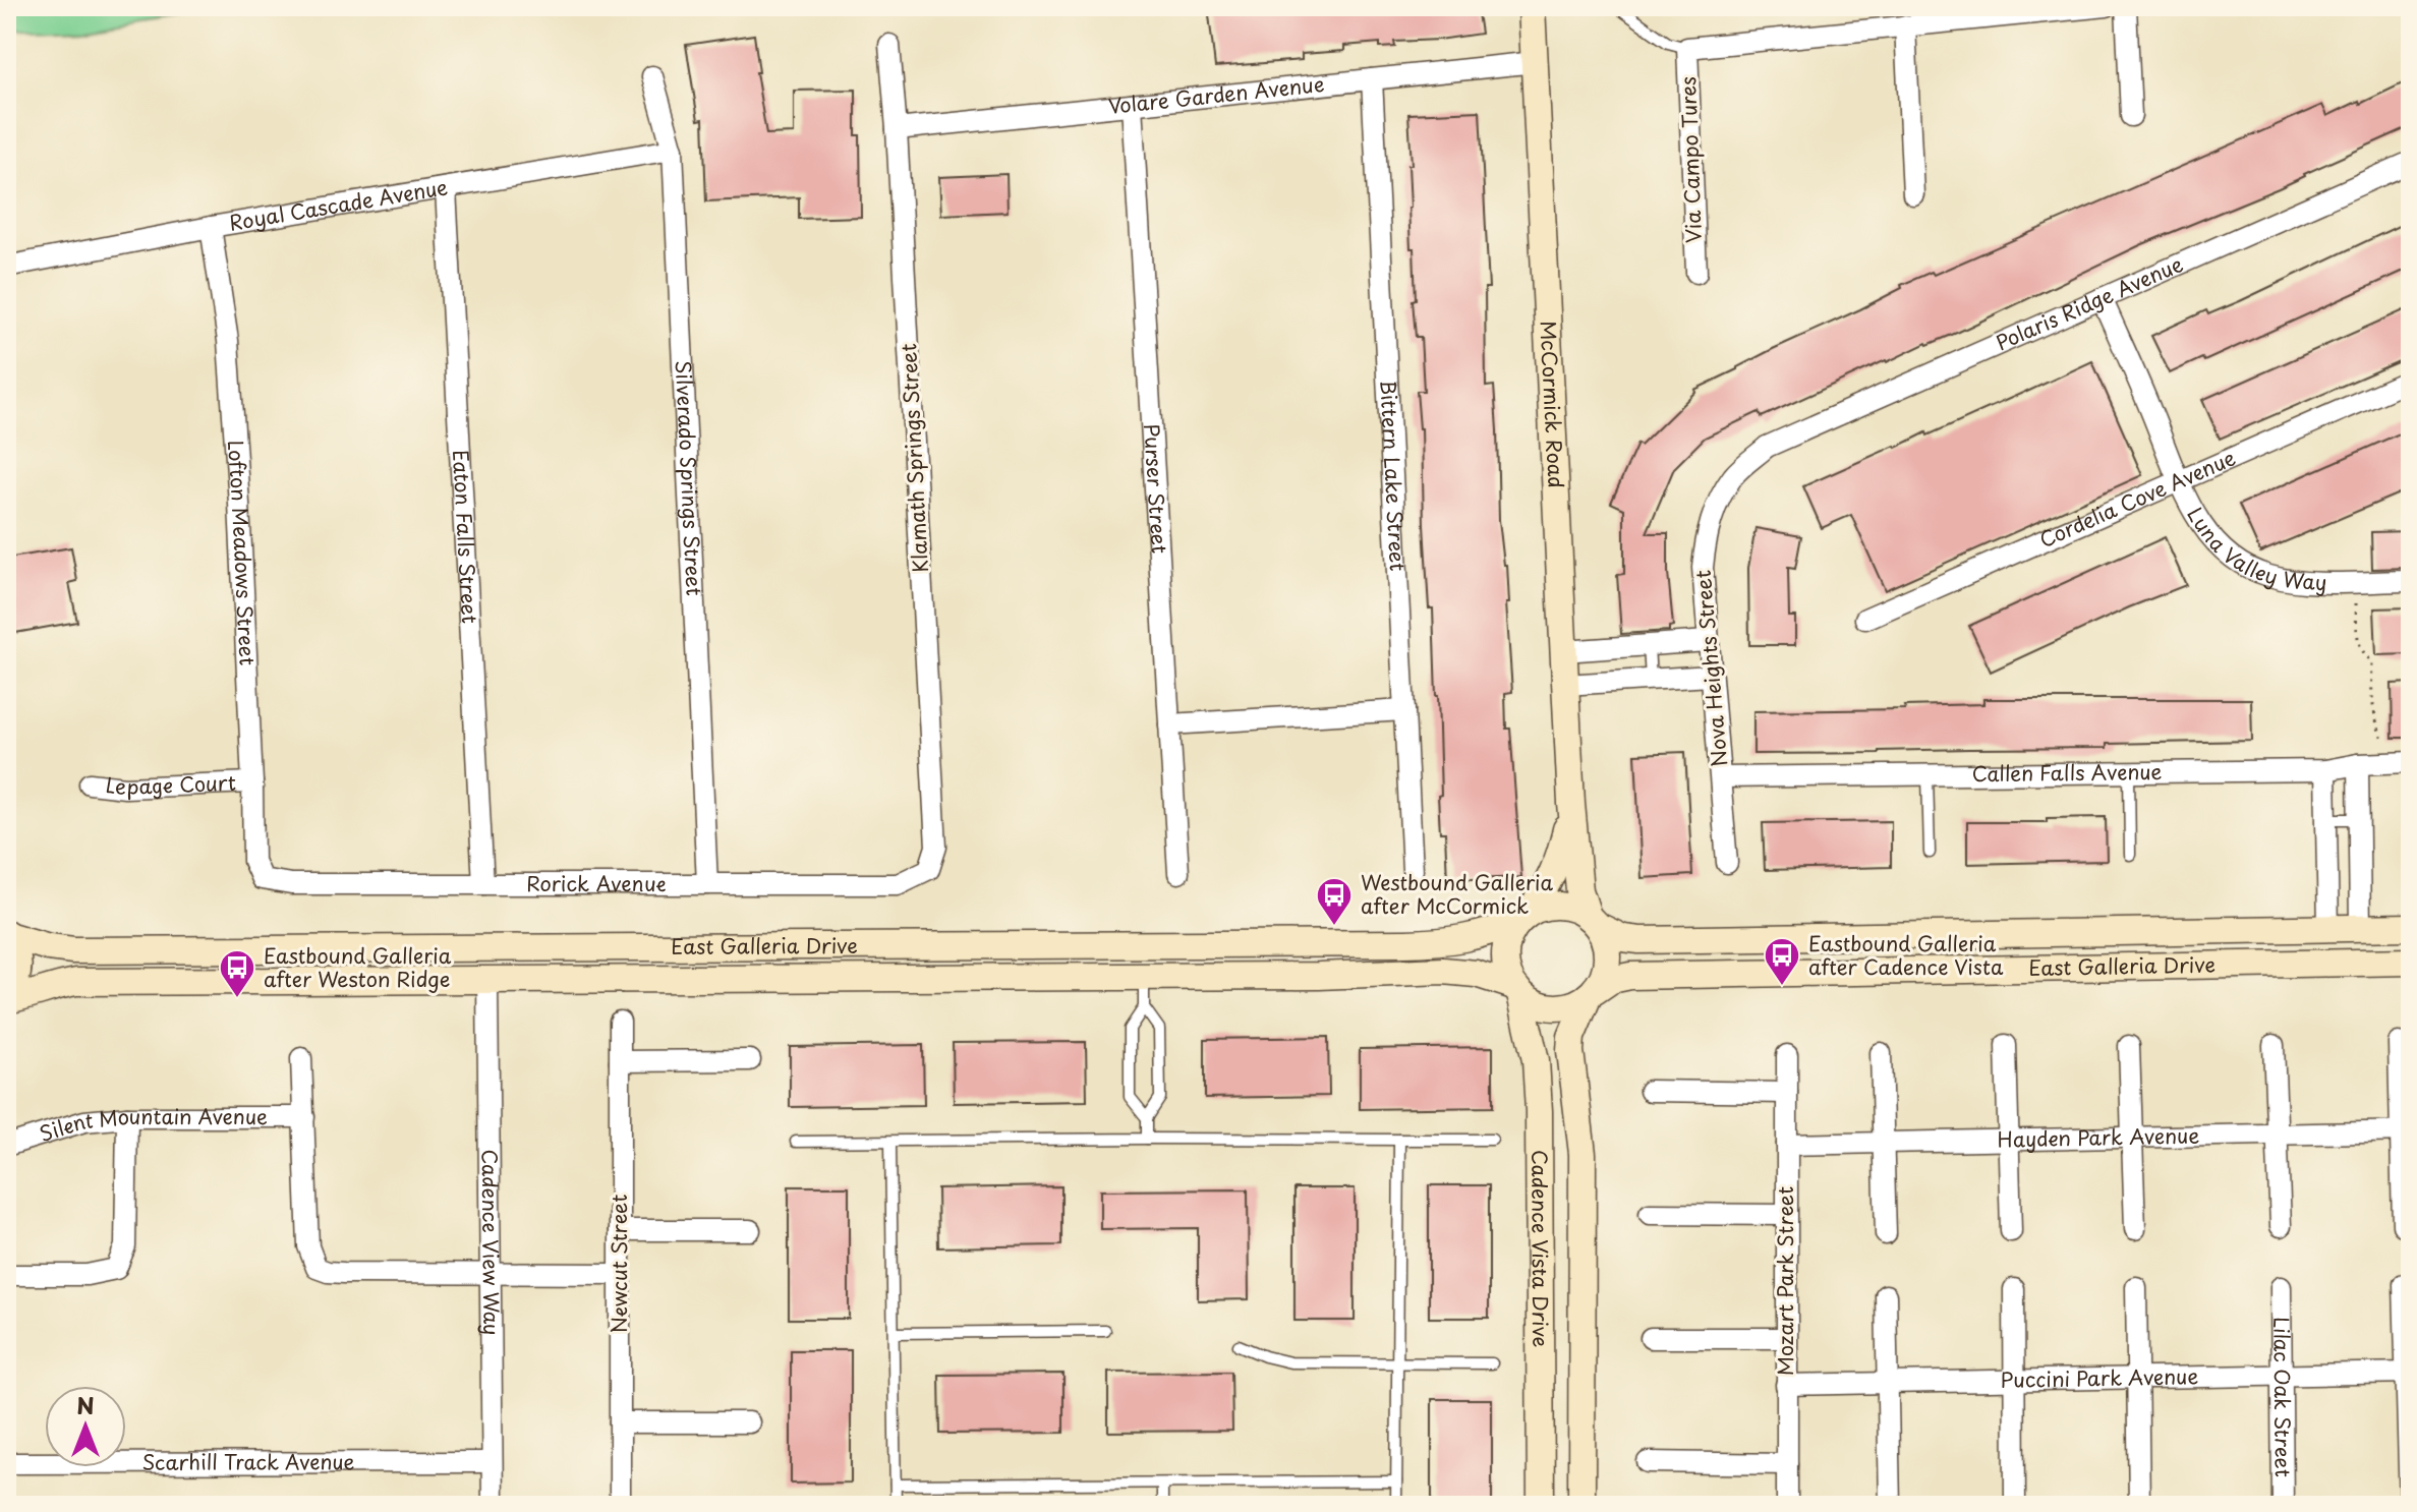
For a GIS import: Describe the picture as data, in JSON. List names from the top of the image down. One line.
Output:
{"streets":{"main road":["McCormick Road","East Galleria Drive","Cadence Vista Drive"],"street":["Volare Garden Avenue","Via Campo Tures","Royal Cascade Avenue","Polaris Ridge Avenue","Klamath Springs Street","Bittern Lake Street","Silverado Springs Street","Purser Street","Cordelia Cove Avenue","Eaton Falls Street","Luna Valley Way","Lofton Meadows Street","Nova Heights Street","Callen Falls Avenue","Lepage Court","Rorick Avenue","Silent Mountain Avenue","Hayden Park Avenue","Cadence View Way","Newcut Street","Mozart Park Street","Puccini Park Avenue","Lilac Oak Street","Scarhill Track Avenue"]},"crossings":[["Volare Garden Avenue","McCormick Road"],["Volare Garden Avenue","Klamath Springs Street"],["Volare Garden Avenue","Bittern Lake Street"],["Volare Garden Avenue","Purser Street"],["Royal Cascade Avenue","Silverado Springs Street"],["Royal Cascade Avenue","Eaton Falls Street"],["Royal Cascade Avenue","Lofton Meadows Street"],["Polaris Ridge Avenue","Luna Valley Way"],["Polaris Ridge Avenue","Nova Heights Street"],["McCormick Road","East Galleria Drive"],["McCormick Road","Cadence Vista Drive"],["Klamath Springs Street","Rorick Avenue"],["Silverado Springs Street","Rorick Avenue"],["Cordelia Cove Avenue","Luna Valley Way"],["Eaton Falls Street","Rorick Avenue"],["Lofton Meadows Street","Lepage Court"],["Lofton Meadows Street","Rorick Avenue"],["Nova Heights Street","Callen Falls Avenue"],["East Galleria Drive","Cadence View Way"],["East Galleria Drive","Cadence Vista Drive"],["Hayden Park Avenue","Mozart Park Street"],["Cadence View Way","Scarhill Track Avenue"],["Mozart Park Street","Puccini Park Avenue"],["Puccini Park Avenue","Lilac Oak Street"]],"places":{"bus stop":["Westbound Galleria after McCormick","Eastbound Galleria after Cadence Vista","Eastbound Galleria after Weston Ridge"]},"north":"top"}
